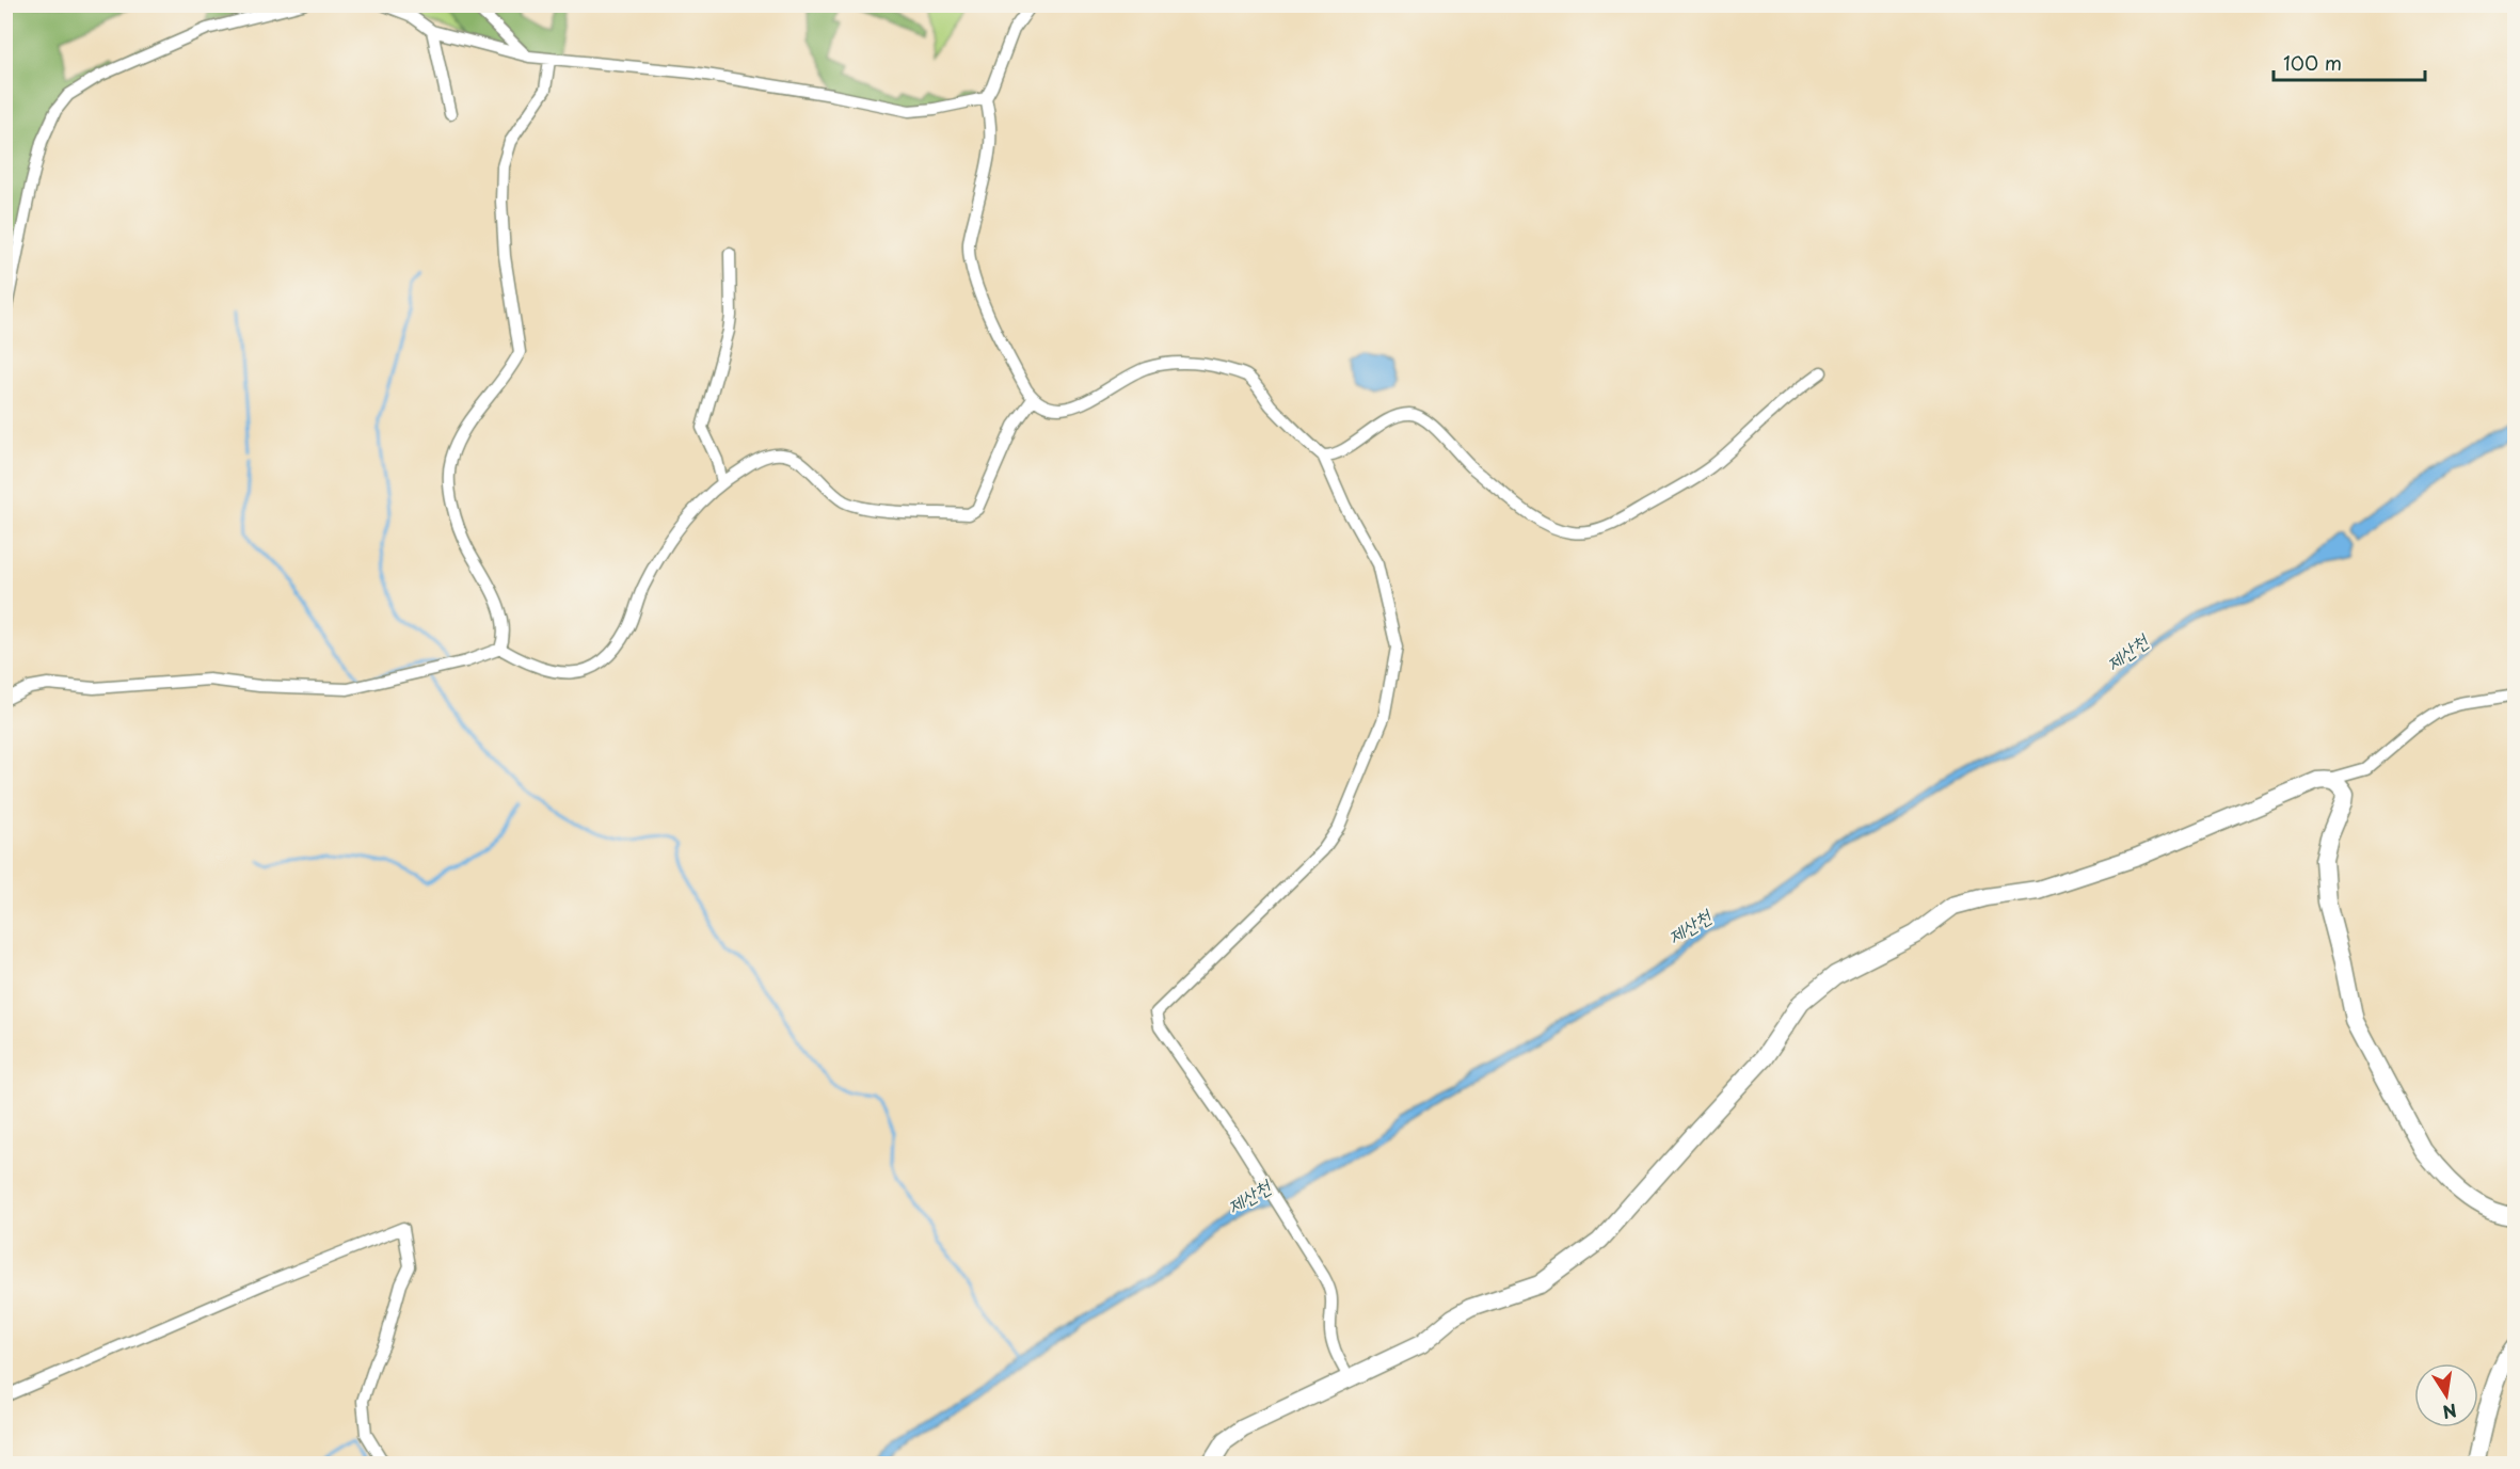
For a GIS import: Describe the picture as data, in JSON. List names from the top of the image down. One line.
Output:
{"water":["제산천"],"scale_bar":"100 m","north":"bottom"}
